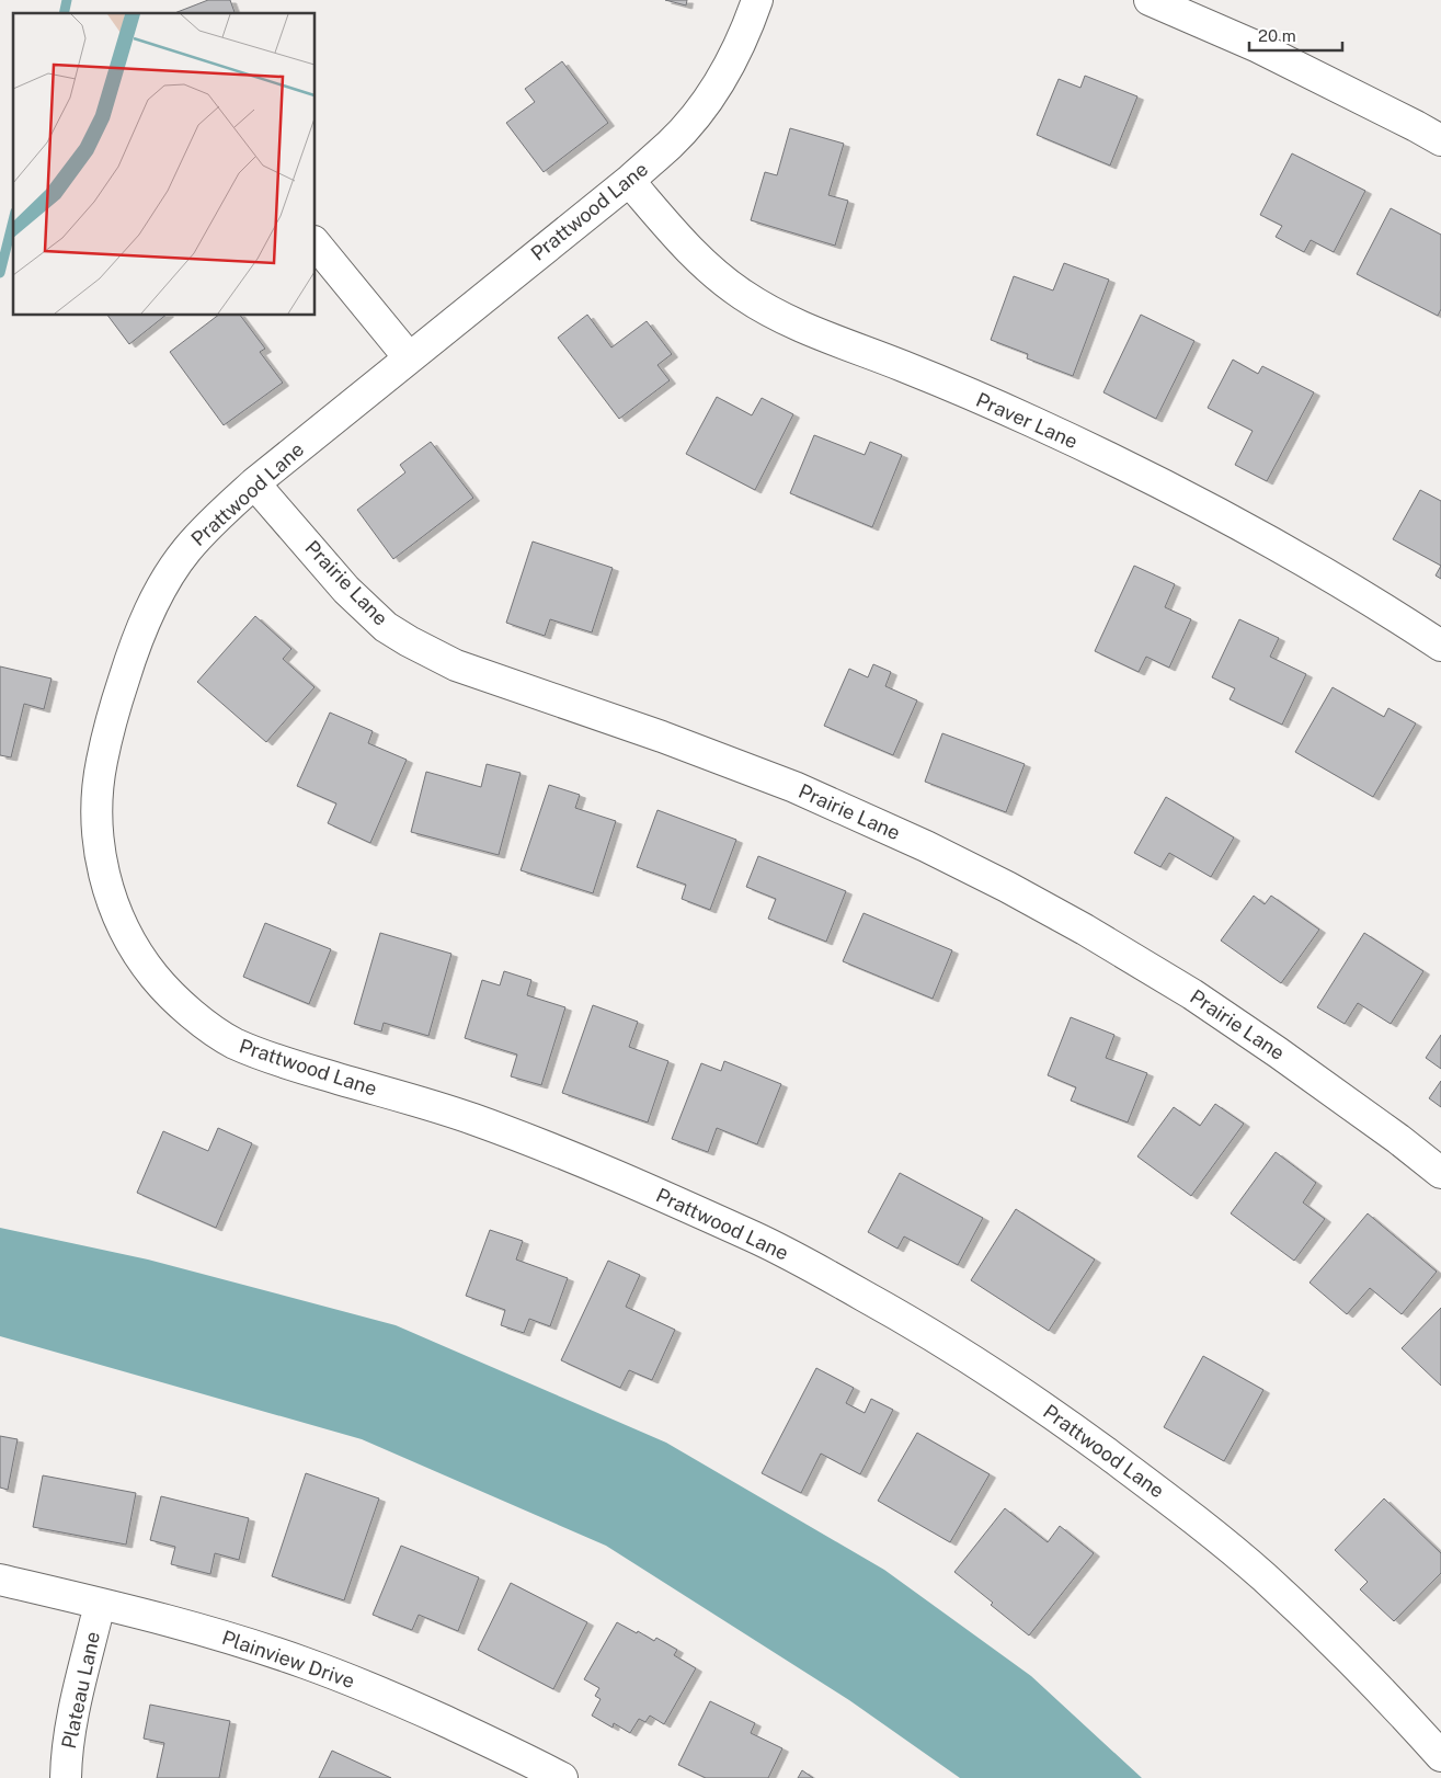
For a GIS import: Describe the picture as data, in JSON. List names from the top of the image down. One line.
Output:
{"streets":{"street":["Prattwood Lane","Praver Lane","Prairie Lane","Plainview Drive","Plateau Lane"]},"crossings":[["Prattwood Lane","Praver Lane"],["Prattwood Lane","Prairie Lane"],["Plainview Drive","Plateau Lane"]],"scale_bar":"20 m"}
